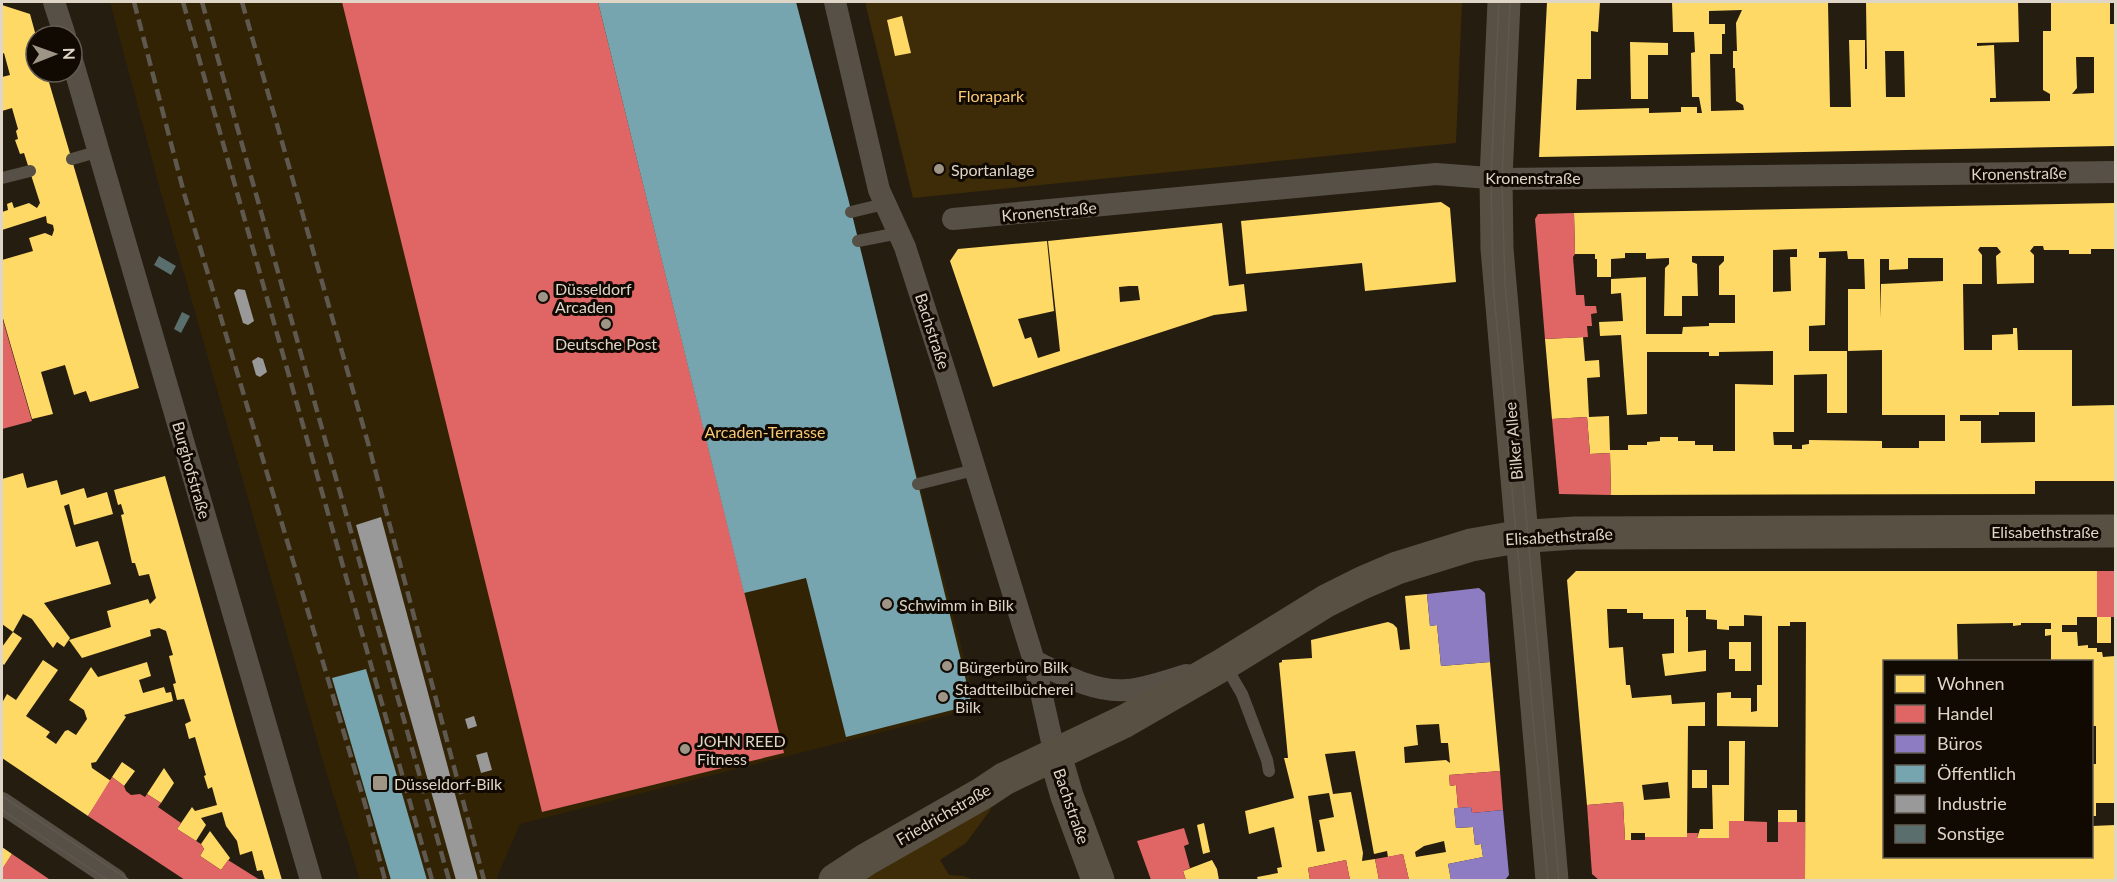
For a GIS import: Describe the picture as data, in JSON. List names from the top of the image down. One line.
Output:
{"streets":{"main road":["Bachstraße","Bilker Allee","Elisabethstraße","Friedrichstraße"],"street":["Kronenstraße","Burghofstraße"]},"crossings":[["Kronenstraße","Bilker Allee"],["Bachstraße","Elisabethstraße"],["Bachstraße","Friedrichstraße"],["Bilker Allee","Elisabethstraße"],["Elisabethstraße","Friedrichstraße"]],"parks":["Florapark","Arcaden-Terrasse"],"places":{"other":["Sportanlage","Düsseldorf Arcaden","Deutsche Post","Schwimm in Bilk","Bürgerbüro Bilk","Stadtteilbücherei Bilk","JOHN REED Fitness"],"transit":["Düsseldorf-Bilk"]},"legend":["Wohnen","Handel","Büros","Öffentlich","Industrie","Sonstige"],"north":"right"}
